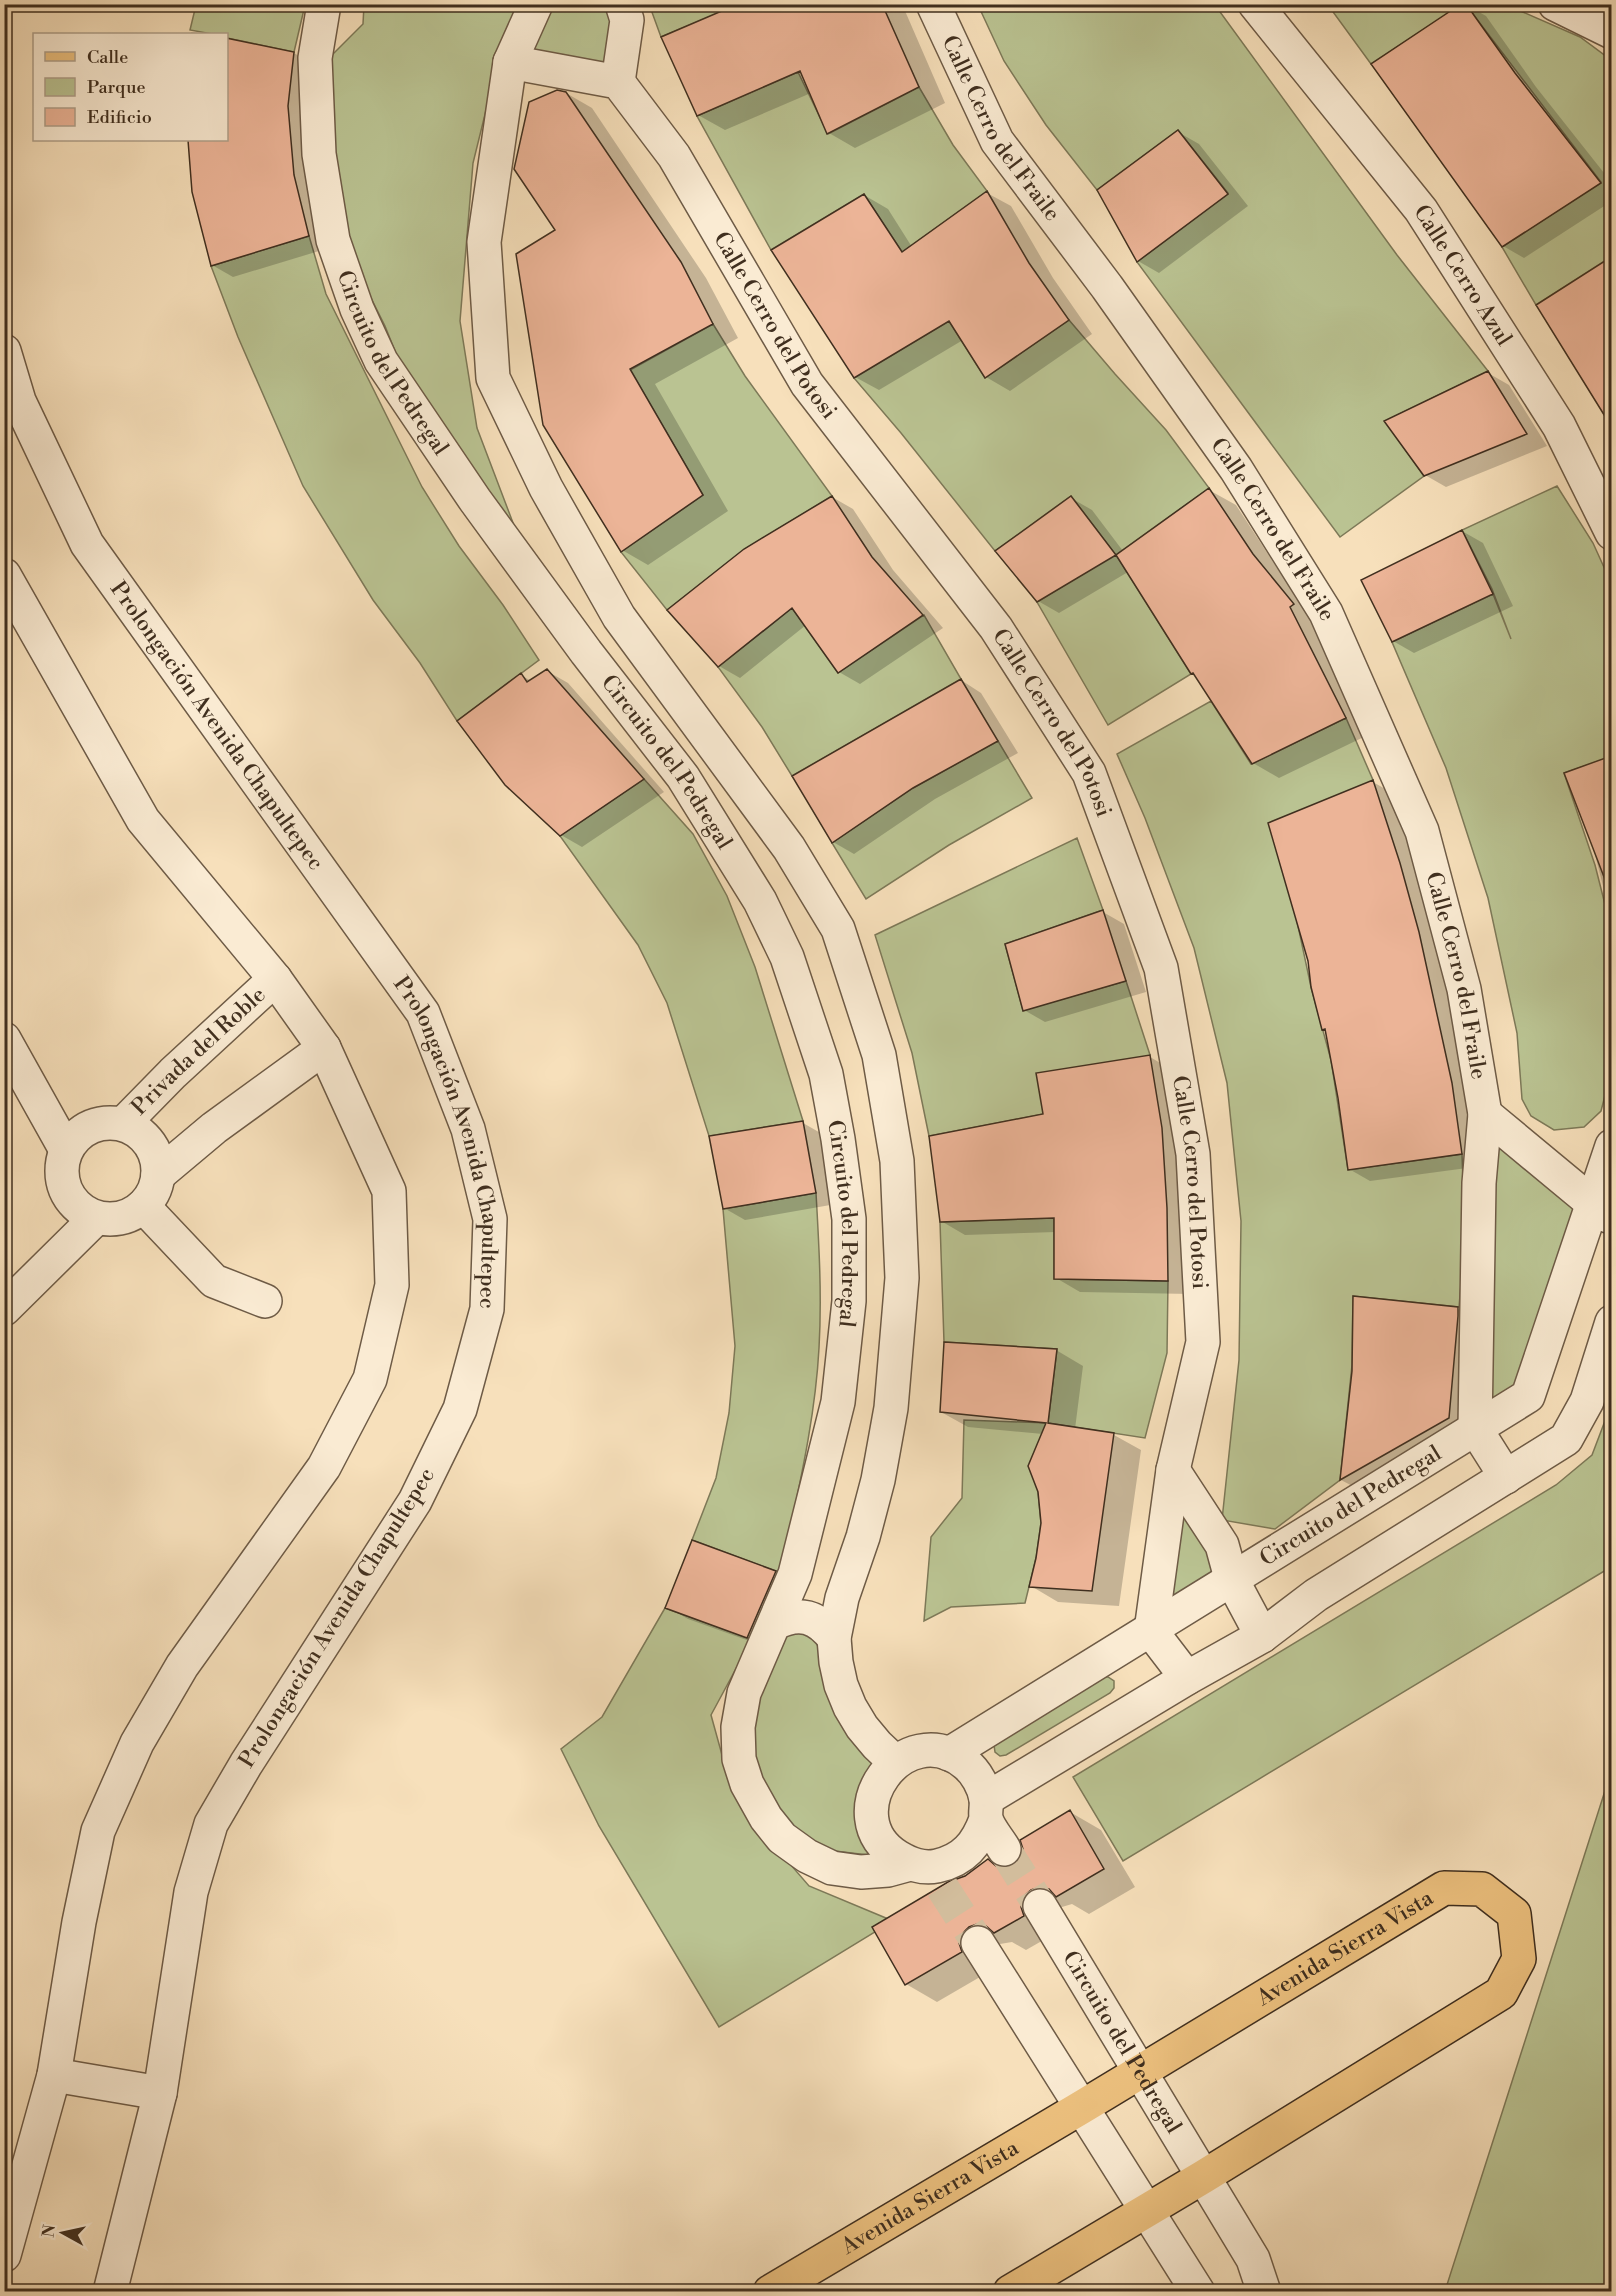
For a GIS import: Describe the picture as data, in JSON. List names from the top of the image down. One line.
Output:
{"streets":{"main road":["Avenida Sierra Vista"],"street":["Calle Cerro del Fraile","Calle Cerro Azul","Calle Cerro del Potosi","Circuito del Pedregal","Prolongación Avenida Chapultepec","Privada del Roble"]},"crossings":[["Calle Cerro del Fraile","Circuito del Pedregal"],["Calle Cerro del Potosi","Circuito del Pedregal"],["Circuito del Pedregal","Avenida Sierra Vista"]],"legend":["Calle","Parque","Edificio"],"north":"left"}
